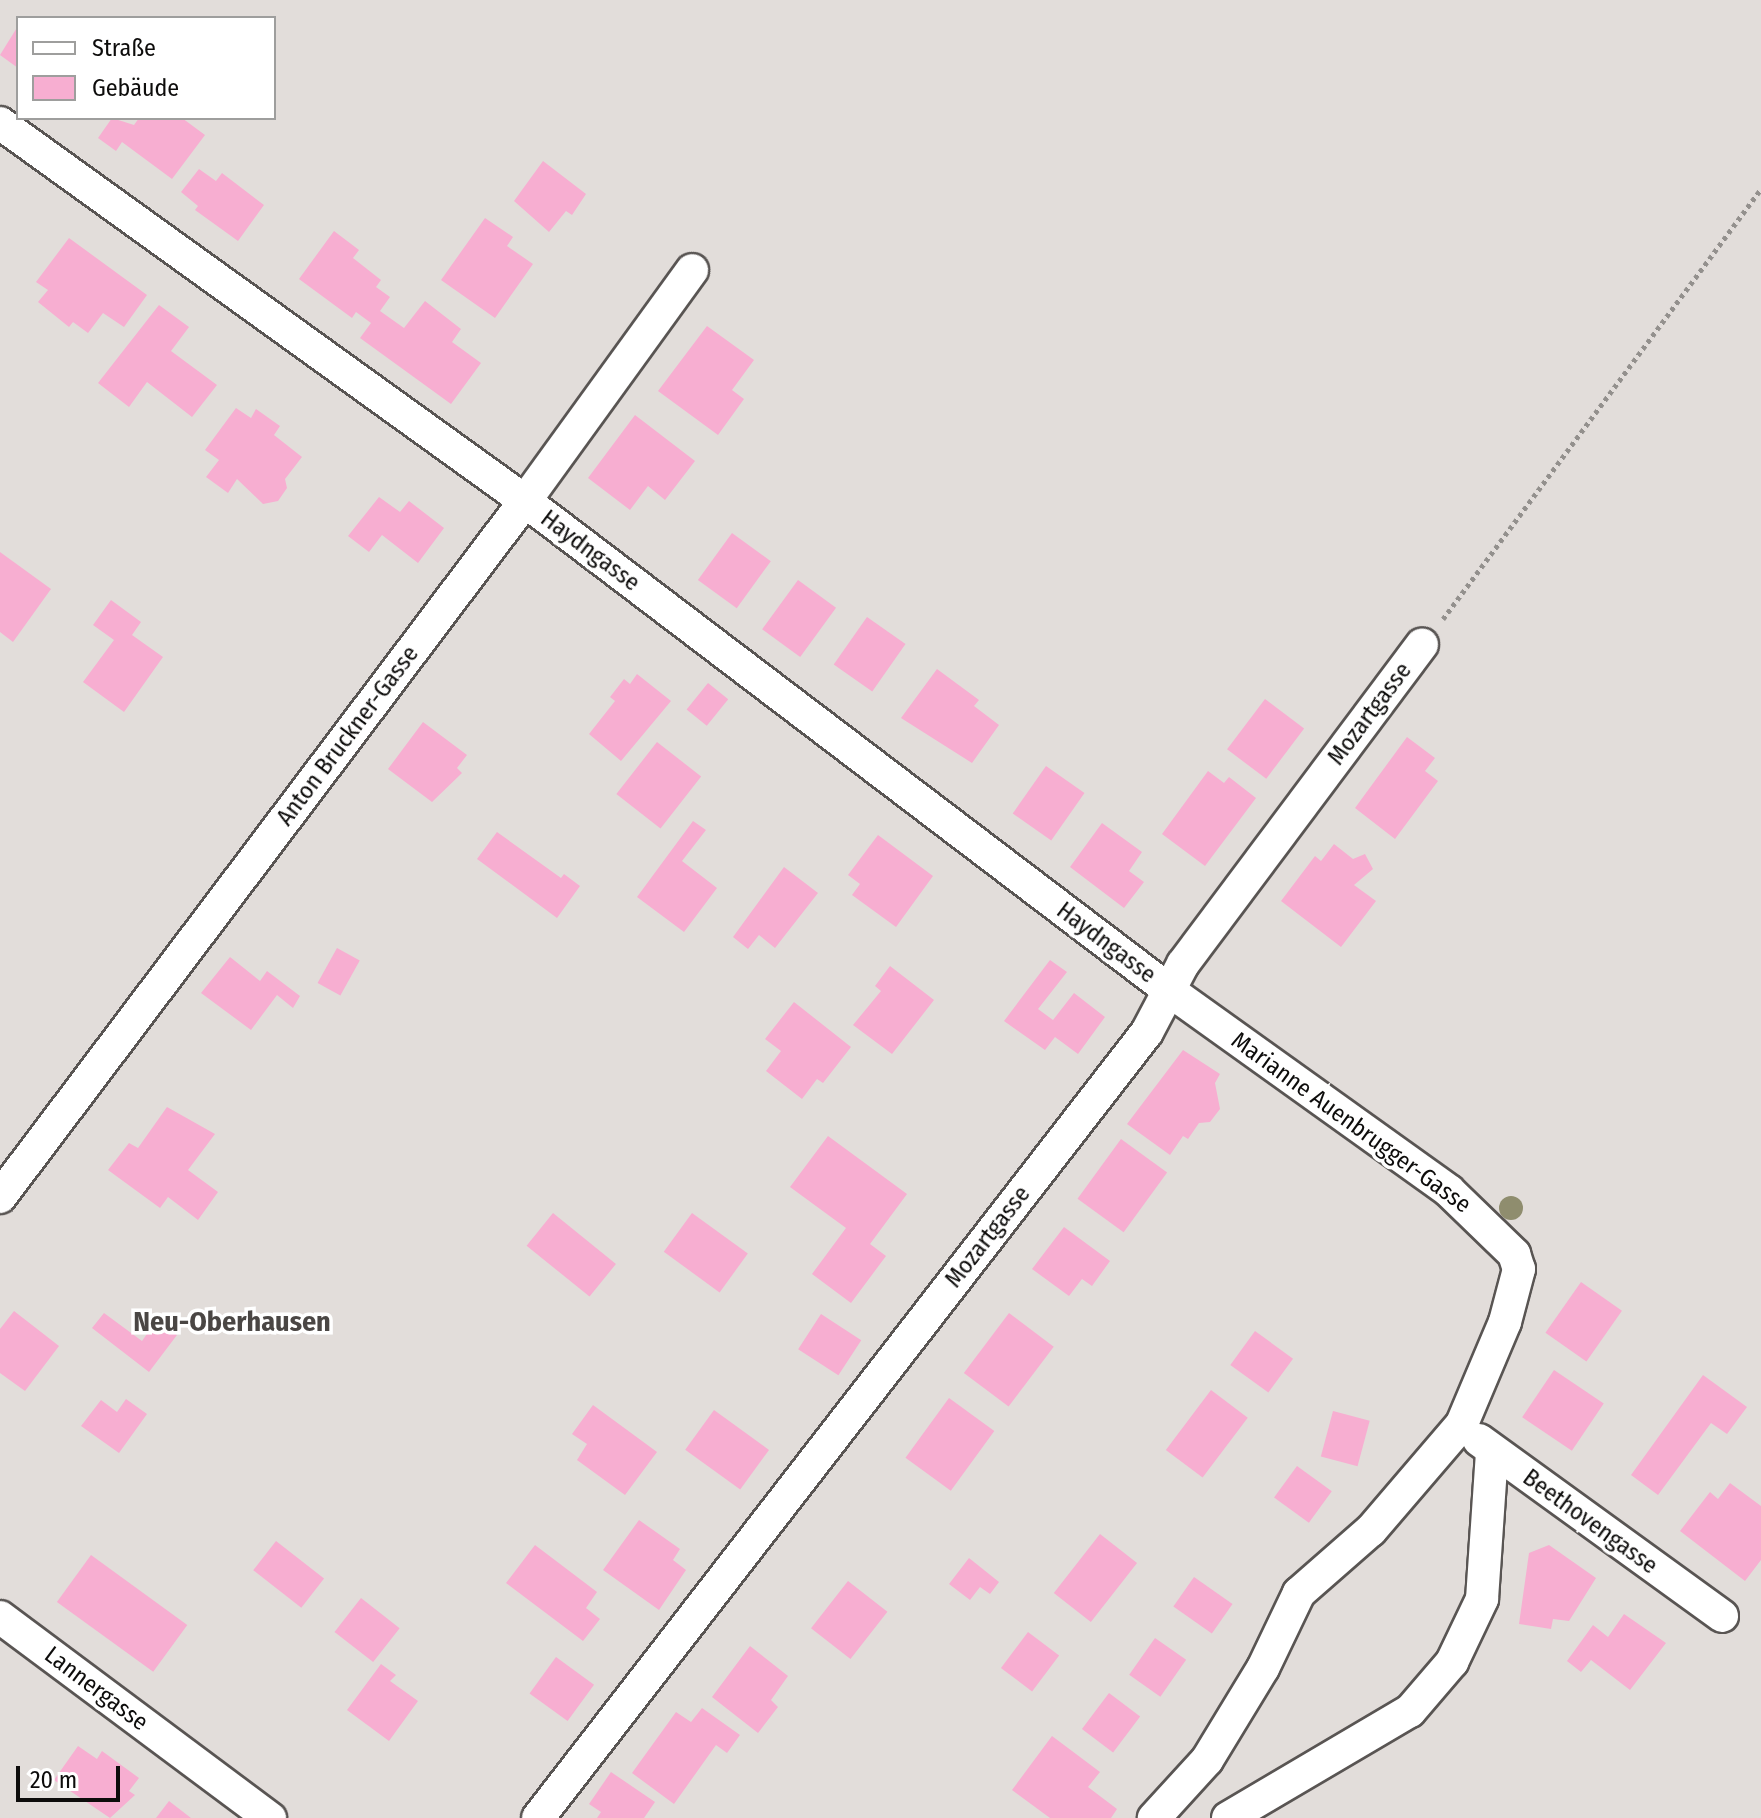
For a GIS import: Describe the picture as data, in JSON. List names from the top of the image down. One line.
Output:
{"streets":{"street":["Haydngasse","Mozartgasse","Anton Bruckner-Gasse","Marianne Auenbrugger-Gasse","Beethovengasse","Lannergasse"]},"crossings":[["Haydngasse","Mozartgasse"],["Haydngasse","Anton Bruckner-Gasse"],["Haydngasse","Marianne Auenbrugger-Gasse"],["Mozartgasse","Marianne Auenbrugger-Gasse"],["Marianne Auenbrugger-Gasse","Beethovengasse"]],"districts":["Neu-Oberhausen"],"legend":["Straße","Gebäude"],"scale_bar":"20 m"}
